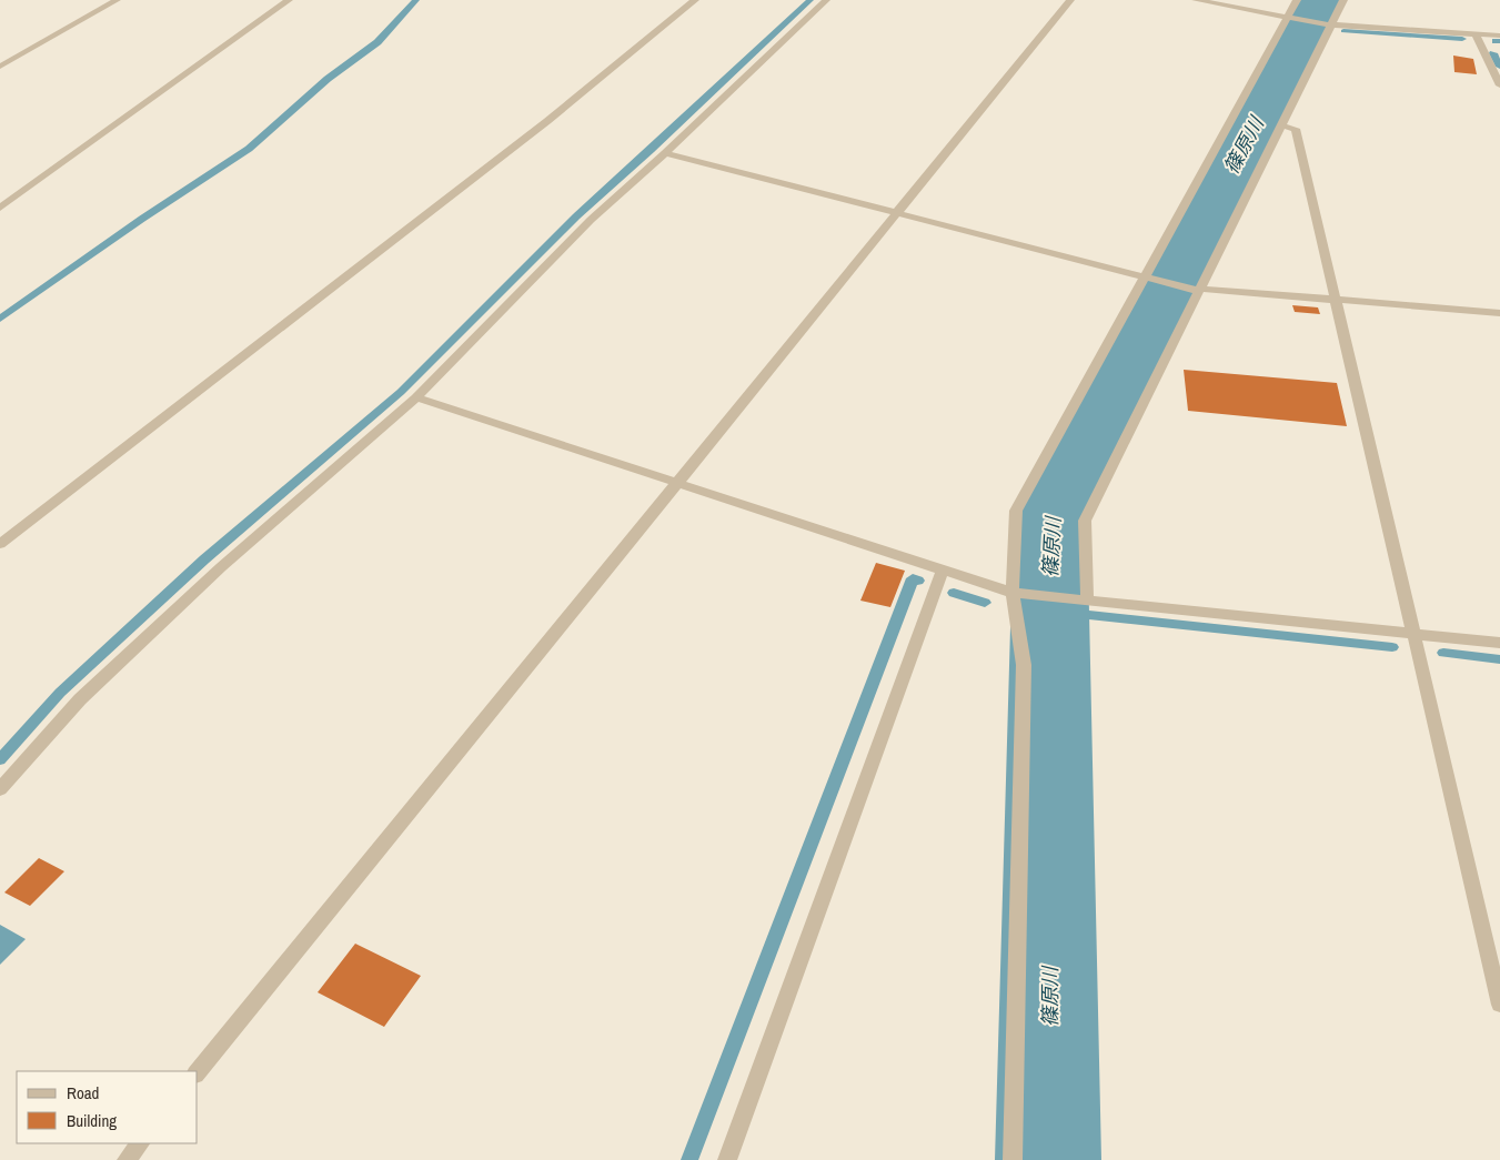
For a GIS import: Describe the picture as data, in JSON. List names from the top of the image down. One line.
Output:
{"water":["篠原川"],"legend":["Road","Building"]}
